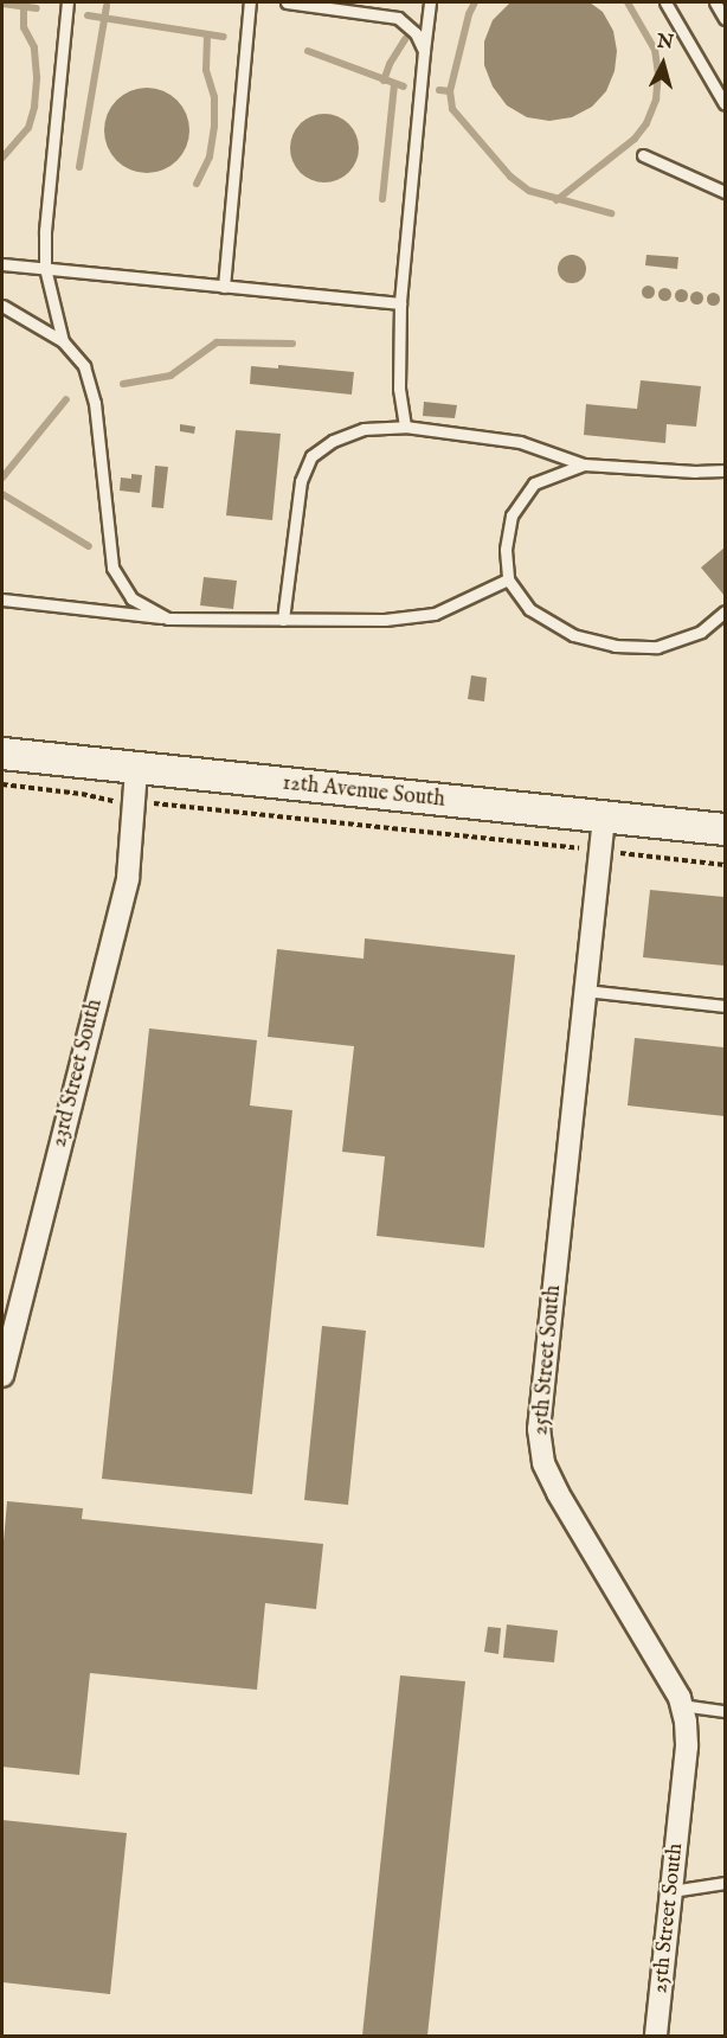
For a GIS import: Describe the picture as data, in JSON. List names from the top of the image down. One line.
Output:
{"streets":{"street":["12th Avenue South","23rd Street South","25th Street South"]},"crossings":[["12th Avenue South","23rd Street South"],["12th Avenue South","25th Street South"]],"north":"top"}
